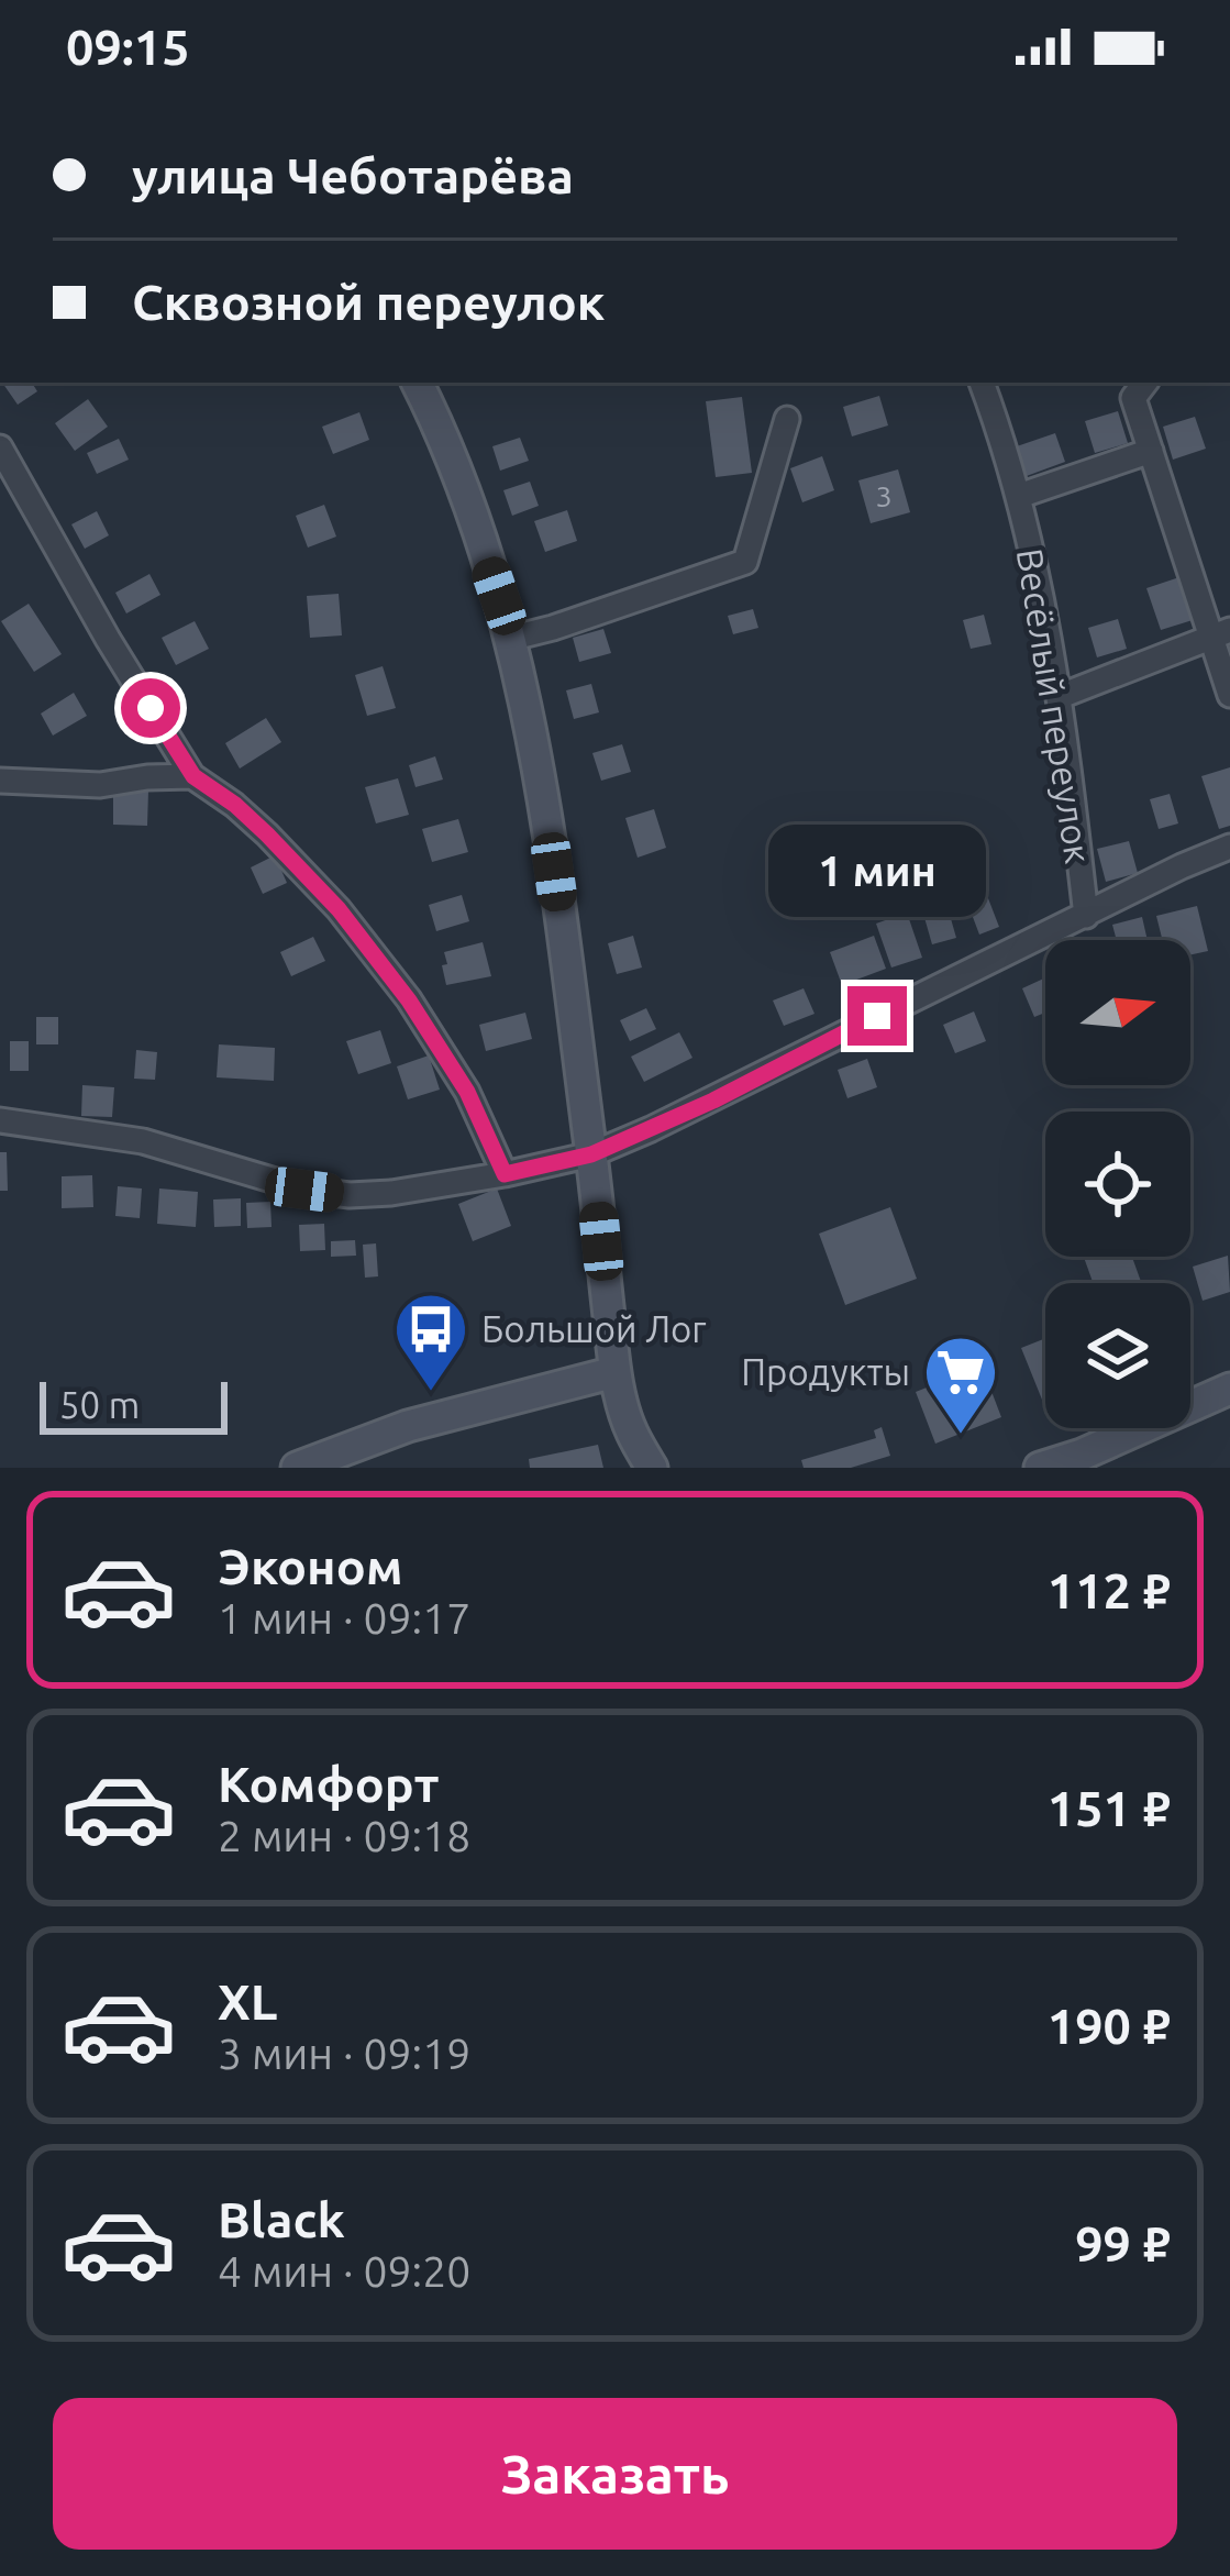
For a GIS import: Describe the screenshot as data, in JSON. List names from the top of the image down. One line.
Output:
{"streets":{"street":["Весёлый переулок"]},"places":{"bus stop":["Большой Лог"],"supermarket":["Продукты"]},"house_numbers":["3"],"scale_bar":"50 m","north":"right","page":{"status":"09:15","banner":["улица Чеботарёва","Сквозной переулок"],"bubble":"1 мин","scale":"50 m","list":[{"name":"Эконом","note":"1 мин · 09:17","value":"112 ₽"},{"name":"Комфорт","note":"2 мин · 09:18","value":"151 ₽"},{"name":"XL","note":"3 мин · 09:19","value":"190 ₽"},{"name":"Black","note":"4 мин · 09:20","value":"99 ₽"}],"buttons":"Заказать"}}
